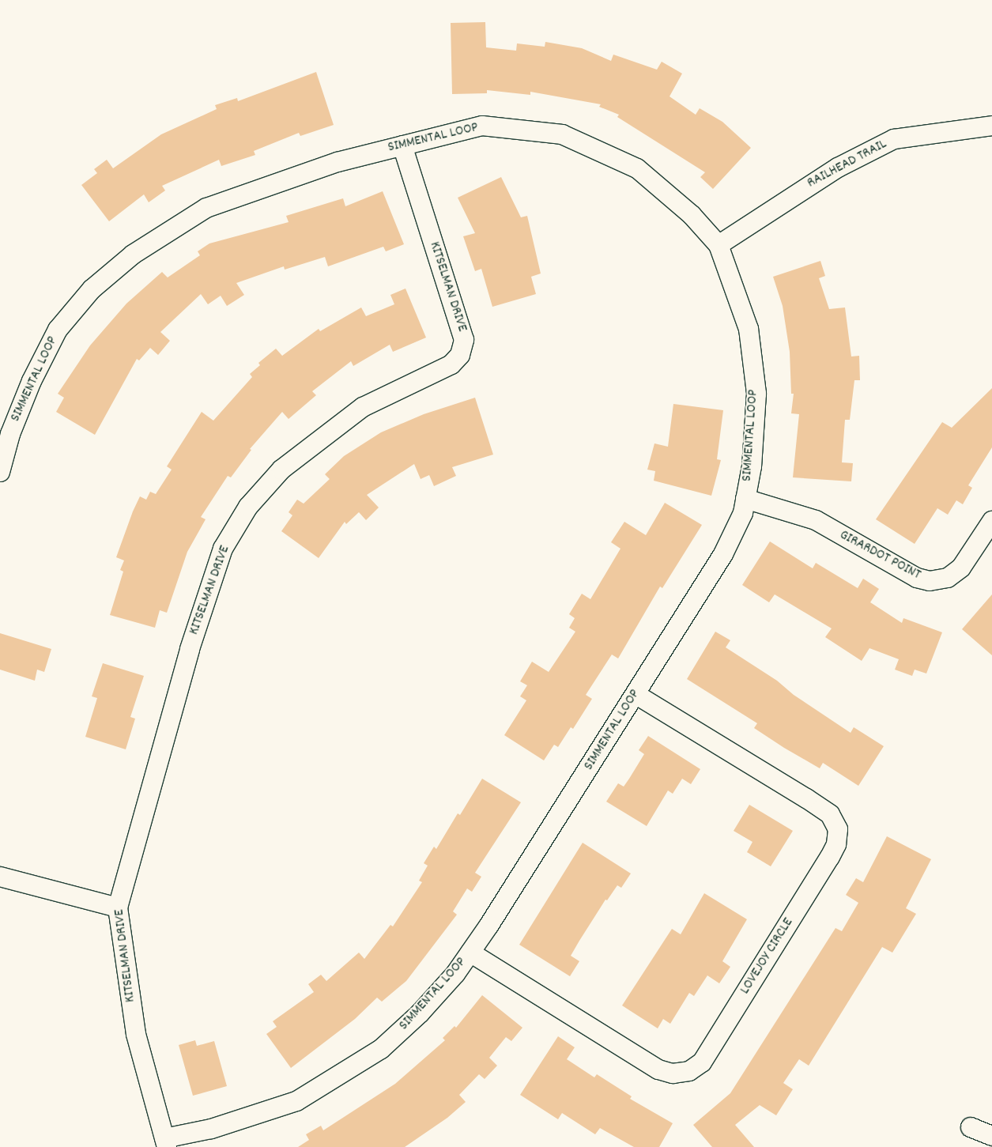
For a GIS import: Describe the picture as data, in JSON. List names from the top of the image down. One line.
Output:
{"streets":{"street":["SIMMENTAL LOOP","RAILHEAD TRAIL","KITSELMAN DRIVE","GIRARDOT POINT","LOVEJOY CIRCLE"]},"crossings":[["SIMMENTAL LOOP","RAILHEAD TRAIL"],["SIMMENTAL LOOP","KITSELMAN DRIVE"],["SIMMENTAL LOOP","GIRARDOT POINT"],["SIMMENTAL LOOP","LOVEJOY CIRCLE"]]}
